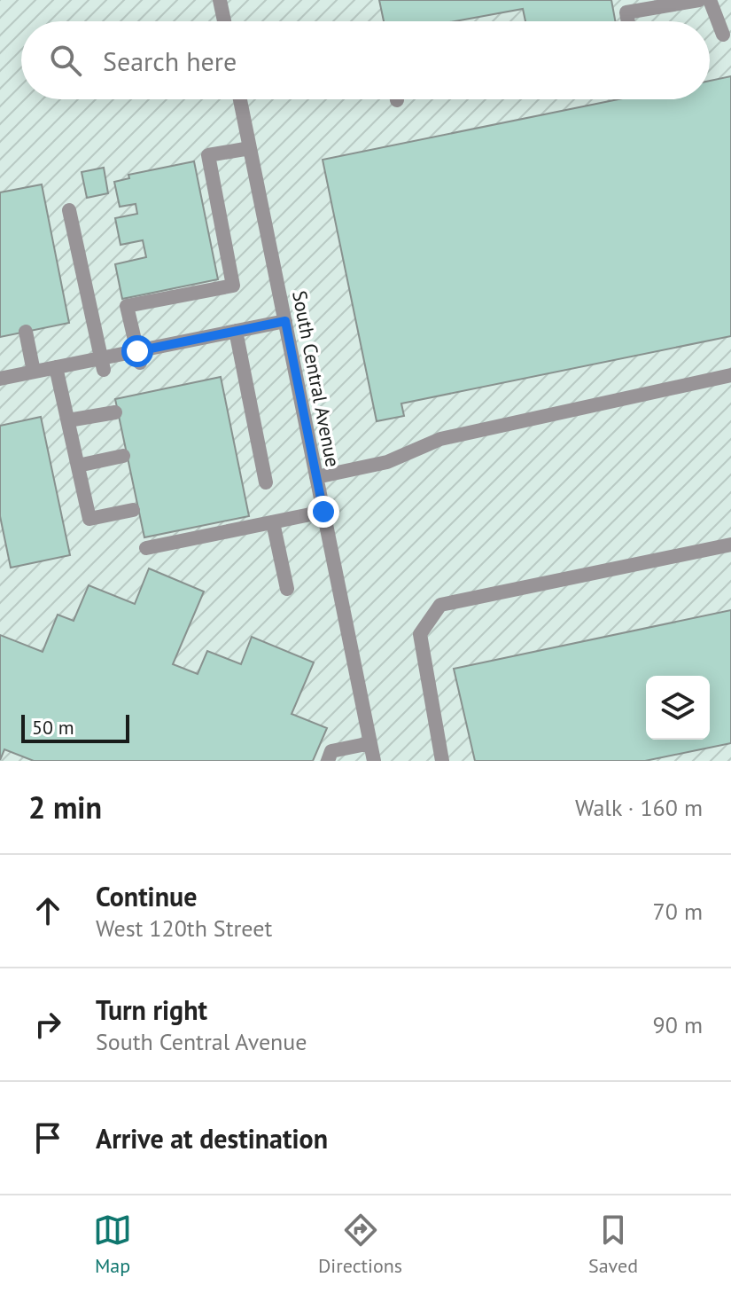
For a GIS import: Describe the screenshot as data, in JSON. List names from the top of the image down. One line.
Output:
{"streets":{"street":["South Central Avenue"]},"scale_bar":"50 m","page":{"search":"Search here","scale":"50 m","heading":["2 min","Walk · 160 m"],"list":[["Continue","West 120th Street","70 m"],["Turn right","South Central Avenue","90 m"],"Arrive at destination"],"nav":["Map","Directions","Saved"]}}
